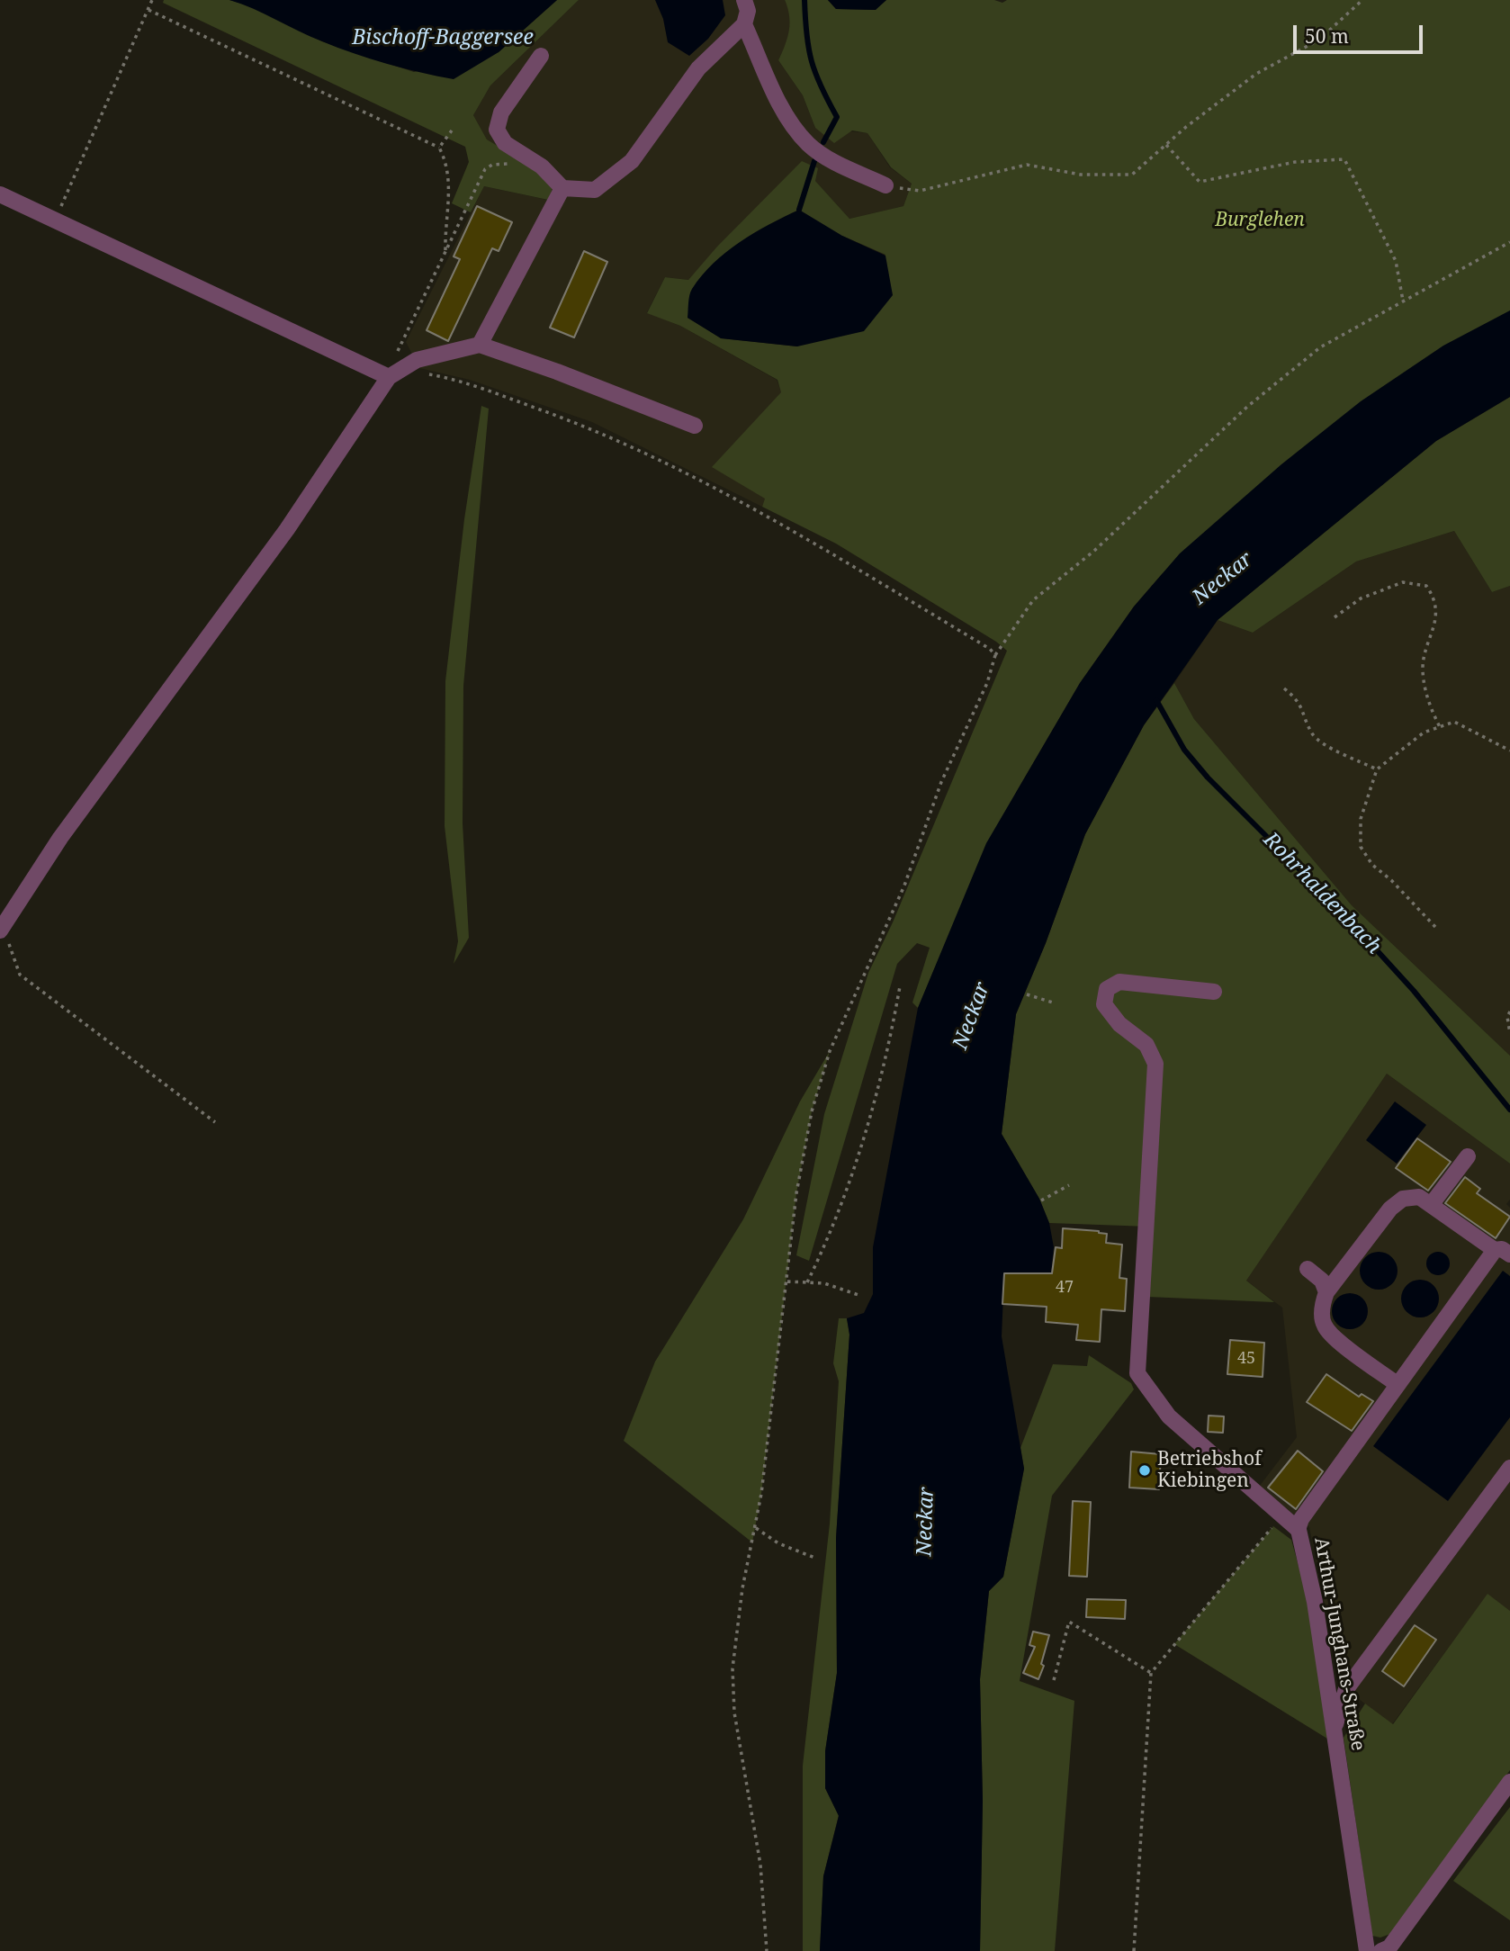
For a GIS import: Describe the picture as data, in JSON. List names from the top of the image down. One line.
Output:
{"streets":{"street":["Arthur-Junghans-Straße"]},"water":["Bischoff-Baggersee","Neckar","Rohrhaldenbach"],"parks":["Burglehen"],"places":["Betriebshof Kiebingen"],"house_numbers":["47","45"],"scale_bar":"50 m"}
